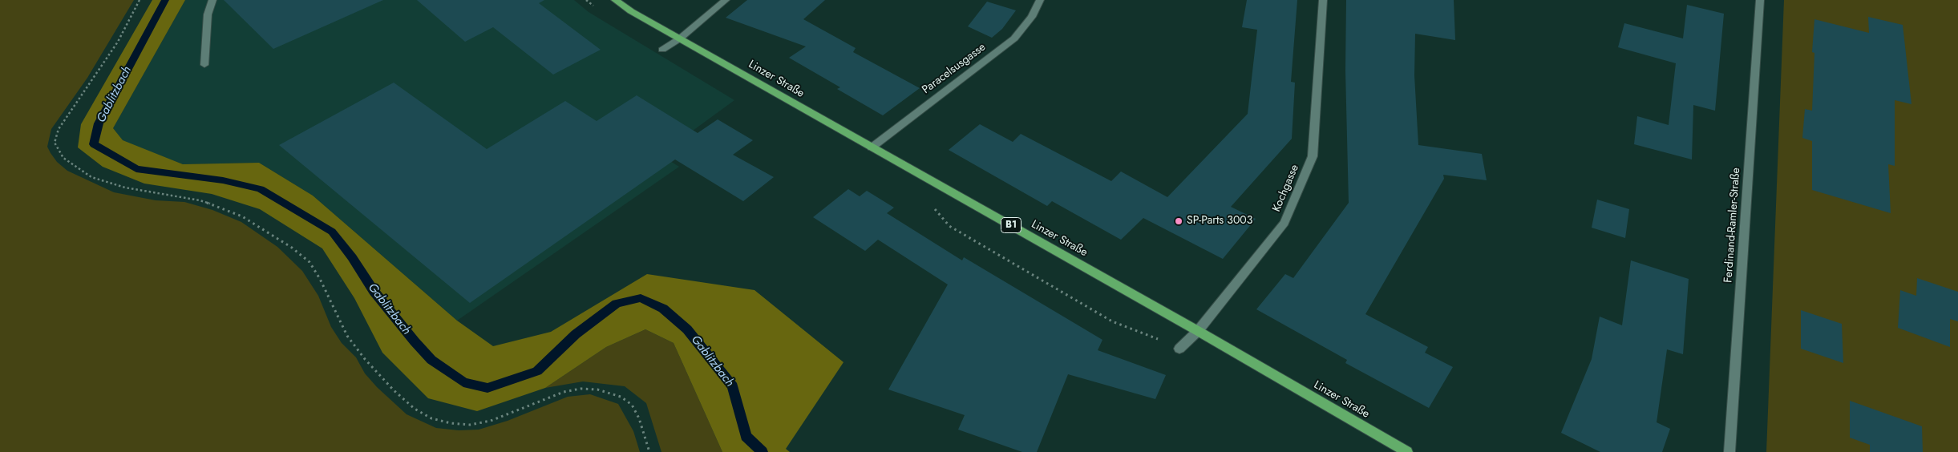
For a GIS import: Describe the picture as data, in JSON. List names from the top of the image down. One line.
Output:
{"streets":{"main road":["Linzer Straße","B1"],"street":["Paracelsusgasse","Kochgasse","Ferdinand-Ramler-Straße"]},"crossings":[["Paracelsusgasse","Linzer Straße"],["Linzer Straße","Kochgasse"]],"water":["Gablitzbach"],"places":["SP-Parts 3003"]}
